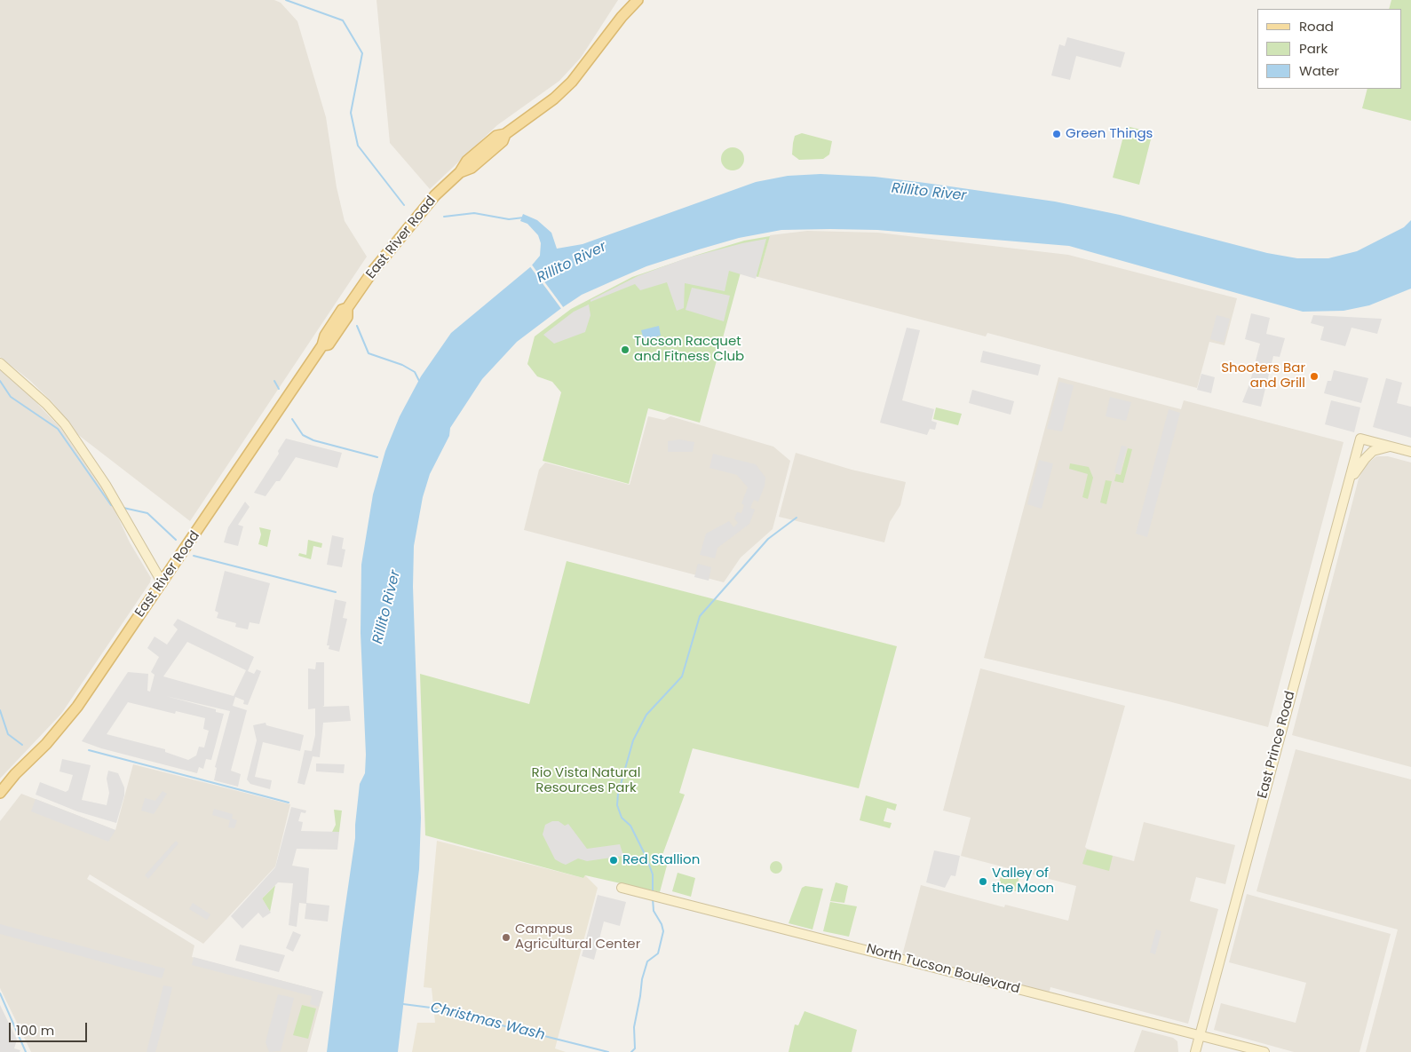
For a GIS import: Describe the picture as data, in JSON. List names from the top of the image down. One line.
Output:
{"streets":{"main road":["East River Road"],"street":["East Prince Road","North Tucson Boulevard"]},"crossings":[["East Prince Road","North Tucson Boulevard"]],"water":["Rillito River","Christmas Wash"],"parks":["Rio Vista Natural Resources Park"],"places":["Green Things","Tucson Racquet and Fitness Club","Shooters Bar and Grill","Red Stallion","Valley of the Moon","Campus Agricultural Center"],"legend":["Road","Park","Water"],"scale_bar":"100 m"}
